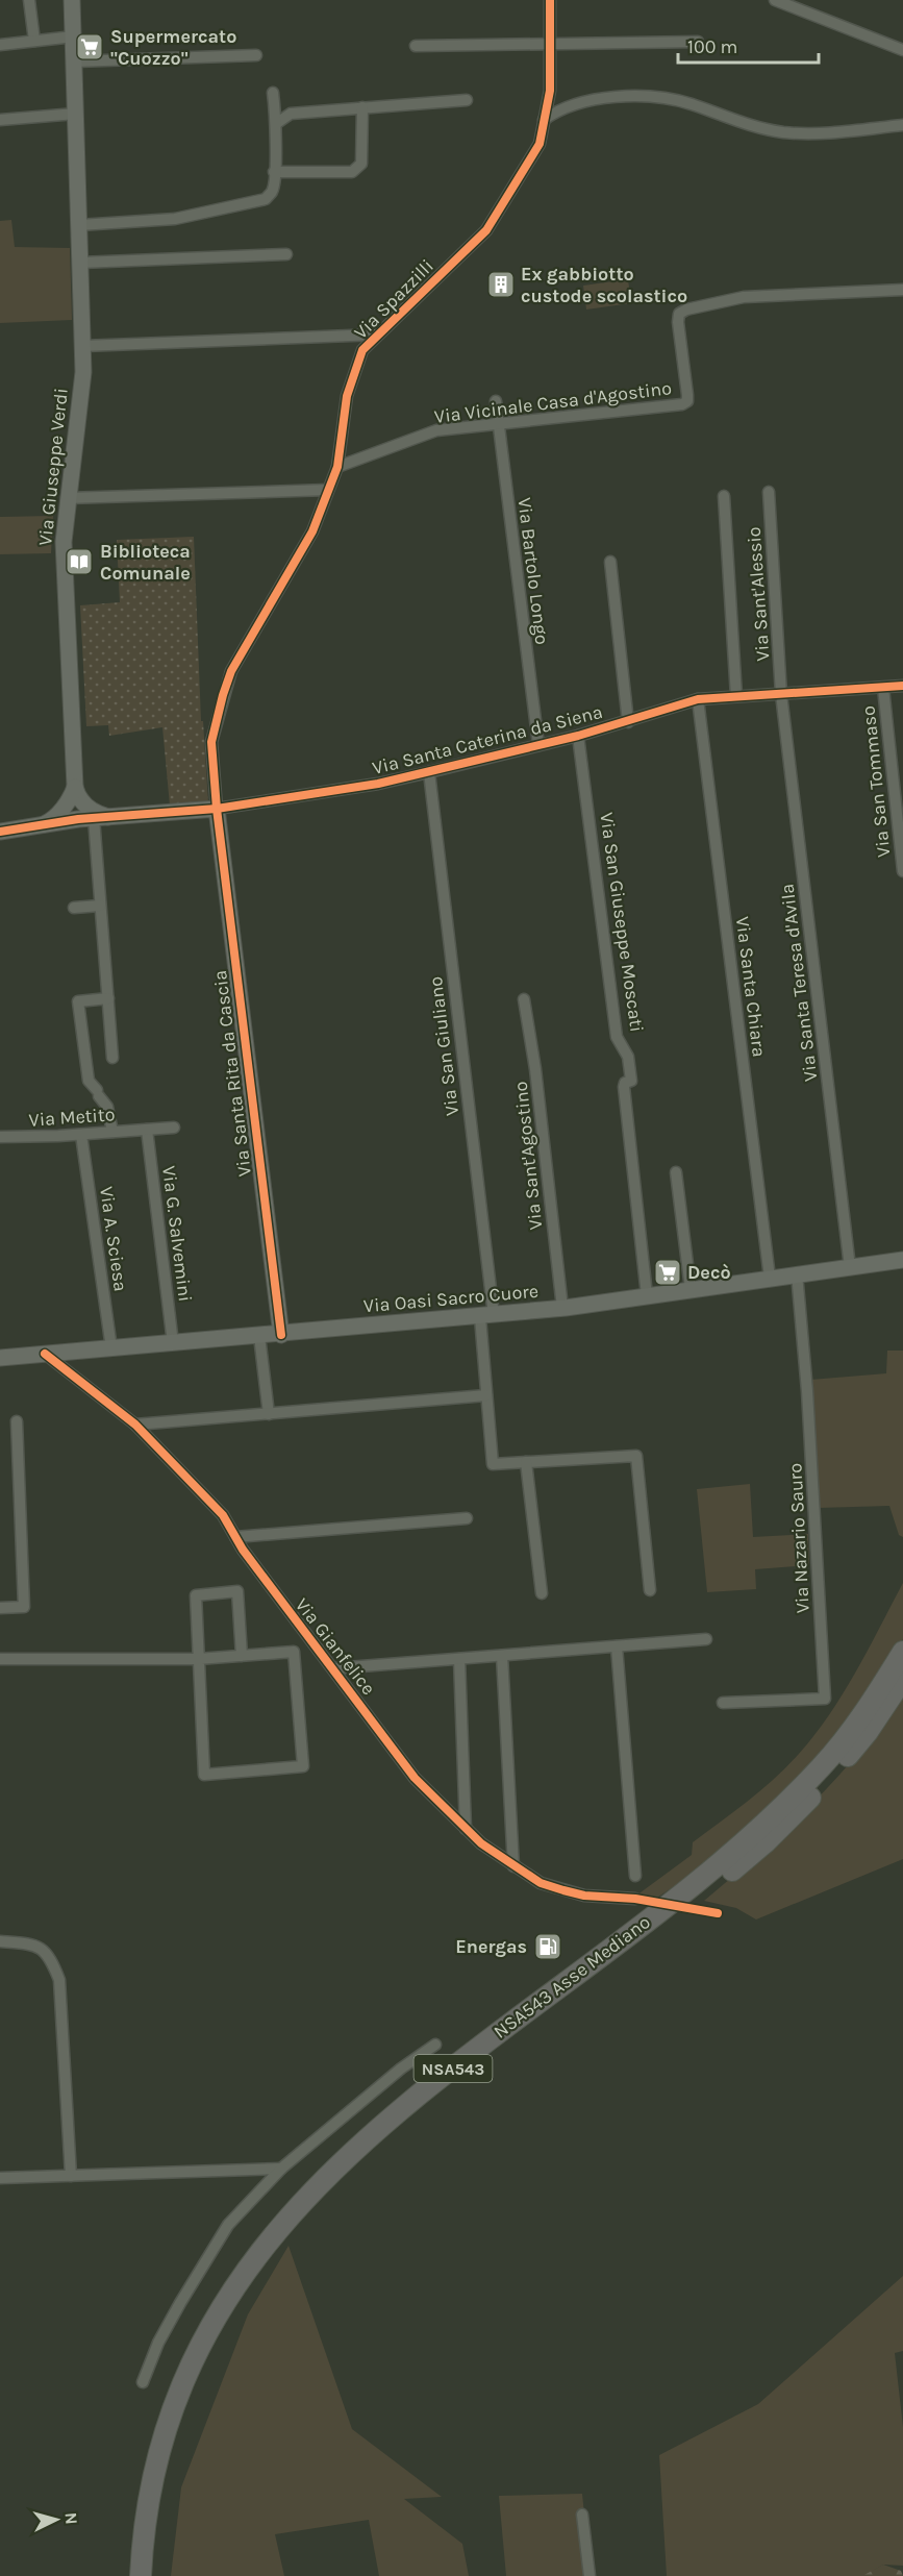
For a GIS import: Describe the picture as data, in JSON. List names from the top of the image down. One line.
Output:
{"streets":{"highway":["NSA543 Asse Mediano","NSA543"],"street":["Via Spazzilli","Via Vicinale Casa d'Agostino","Via Giuseppe Verdi","Via Bartolo Longo","Via Sant'Alessio","Via Santa Caterina da Siena","Via San Tommaso","Via San Giuseppe Moscati","Via Santa Teresa d'Avila","Via Santa Chiara","Via San Giuliano","Via Santa Rita da Cascia","Via Metito","Via Sant'Agostino","Via G. Salvemini","Via A. Sciesa","Via Oasi Sacro Cuore","Via Nazario Sauro","Via Gianfelice"]},"crossings":[["Via Spazzilli","Via Vicinale Casa d'Agostino"],["Via Spazzilli","Via Santa Caterina da Siena"],["Via Spazzilli","Via Santa Rita da Cascia"],["Via Vicinale Casa d'Agostino","Via Bartolo Longo"],["Via Giuseppe Verdi","Via Santa Caterina da Siena"],["Via Bartolo Longo","Via Santa Caterina da Siena"],["Via Sant'Alessio","Via Santa Caterina da Siena"],["Via Sant'Alessio","Via Santa Teresa d'Avila"],["Via Santa Caterina da Siena","Via San Tommaso"],["Via Santa Caterina da Siena","Via San Giuseppe Moscati"],["Via Santa Caterina da Siena","Via Santa Teresa d'Avila"],["Via Santa Caterina da Siena","Via Santa Chiara"],["Via Santa Caterina da Siena","Via San Giuliano"],["Via Santa Caterina da Siena","Via Santa Rita da Cascia"],["Via San Giuseppe Moscati","Via Oasi Sacro Cuore"],["Via Santa Teresa d'Avila","Via Oasi Sacro Cuore"],["Via Santa Chiara","Via Oasi Sacro Cuore"],["Via San Giuliano","Via Oasi Sacro Cuore"],["Via Santa Rita da Cascia","Via Oasi Sacro Cuore"],["Via Metito","Via G. Salvemini"],["Via Metito","Via A. Sciesa"],["Via Sant'Agostino","Via Oasi Sacro Cuore"],["Via G. Salvemini","Via Oasi Sacro Cuore"],["Via A. Sciesa","Via Oasi Sacro Cuore"],["Via Oasi Sacro Cuore","Via Nazario Sauro"],["Via Oasi Sacro Cuore","Via Gianfelice"]],"places":{"supermarket":["Supermercato \"Cuozzo\"","Decò"],"building":["Ex gabbiotto custode scolastico"],"library":["Biblioteca Comunale"],"fuel station":["Energas"]},"scale_bar":"100 m","north":"right"}
